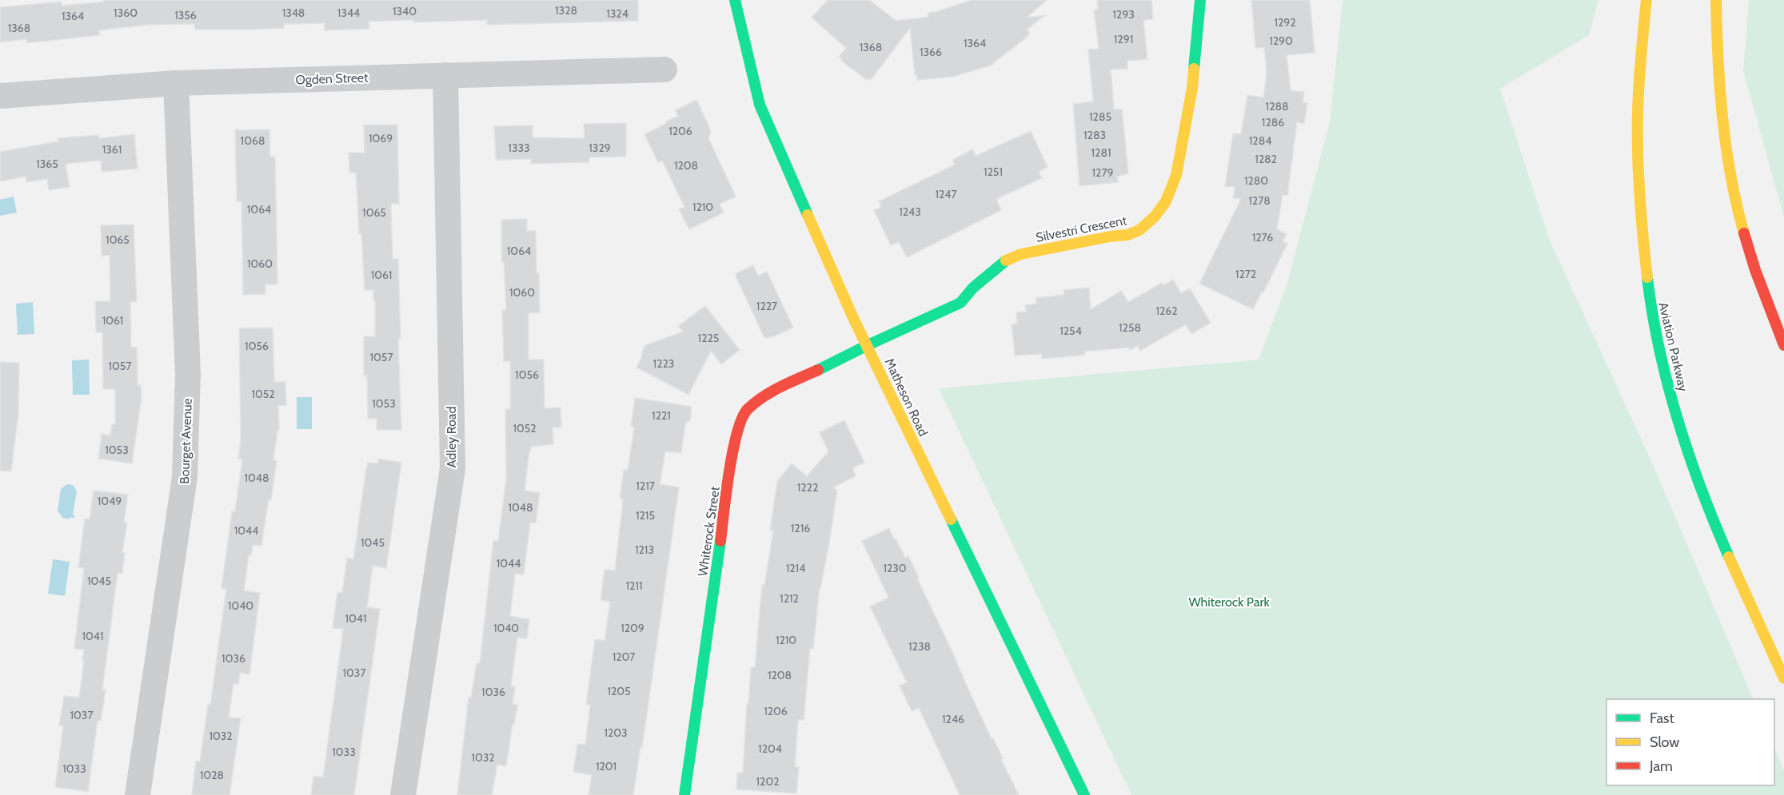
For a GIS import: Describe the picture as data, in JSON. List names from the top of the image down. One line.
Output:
{"streets":{"street":["Ogden Street","Silvestri Crescent","Aviation Parkway","Matheson Road","Adley Road","Bourget Avenue","Whiterock Street"]},"crossings":[["Ogden Street","Adley Road"],["Ogden Street","Bourget Avenue"],["Silvestri Crescent","Matheson Road"],["Silvestri Crescent","Whiterock Street"],["Matheson Road","Whiterock Street"]],"parks":["Whiterock Park"],"house_numbers":["1328","1340","1360","1348","1344","1324","1293","1356","1364","1292","1368","1291","1290","1364","1368","1366","1288","1285","1286","1206","1283","1069","1068","1284","1333","1329","1361","1281","1282","1365","1208","1251","1279","1280","1247","1278","1210","1064","1243","1065","1276","1065","1064","1060","1272","1061","1060","1227","1262","1061","1258","1254","1225","1056","1057","1223","1057","1056","1052","1053","1221","1052","1053","1048","1217","1222","1049","1048","1215","1216","1044","1045","1213","1044","1214","1230","1045","1211","1212","1040","1041","1040","1209","1041","1210","1238","1207","1036","1037","1208","1205","1036","1206","1037","1246","1203","1032","1204","1033","1032","1201","1033","1028","1202"],"legend":["Fast","Slow","Jam"]}
